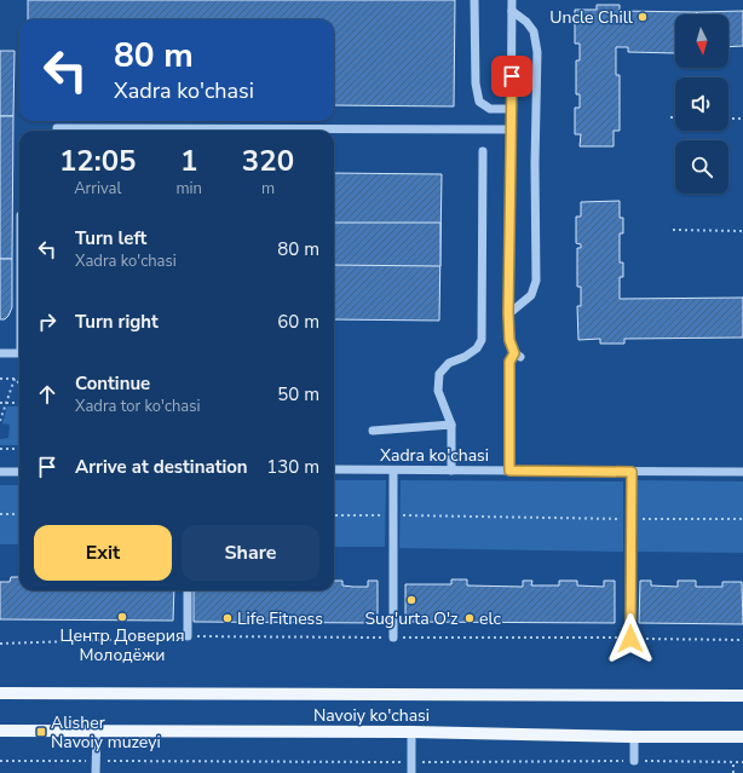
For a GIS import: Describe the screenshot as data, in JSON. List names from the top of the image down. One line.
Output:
{"streets":{"main road":["Navoiy ko'chasi"],"street":["Xadra ko'chasi"]},"places":{"other":["Uncle Chill","Sug'urta O'z","Центр Доверия Молодёжи","Life Fitness","elc"],"transit":["Alisher Navoiy muzeyi"]},"north":"bottom","page":{"turn":["80 m","Xadra ko'chasi"],"eta":["12:05","Arrival","1","min","320","m"],"list":[{"name":"Turn left","note":"Xadra ko'chasi","value":"80 m"},{"name":"Turn right","value":"60 m"},{"name":"Continue","note":"Xadra tor ko'chasi","value":"50 m"},{"name":"Arrive at destination","value":"130 m"}],"buttons":["Exit","Share"]}}
